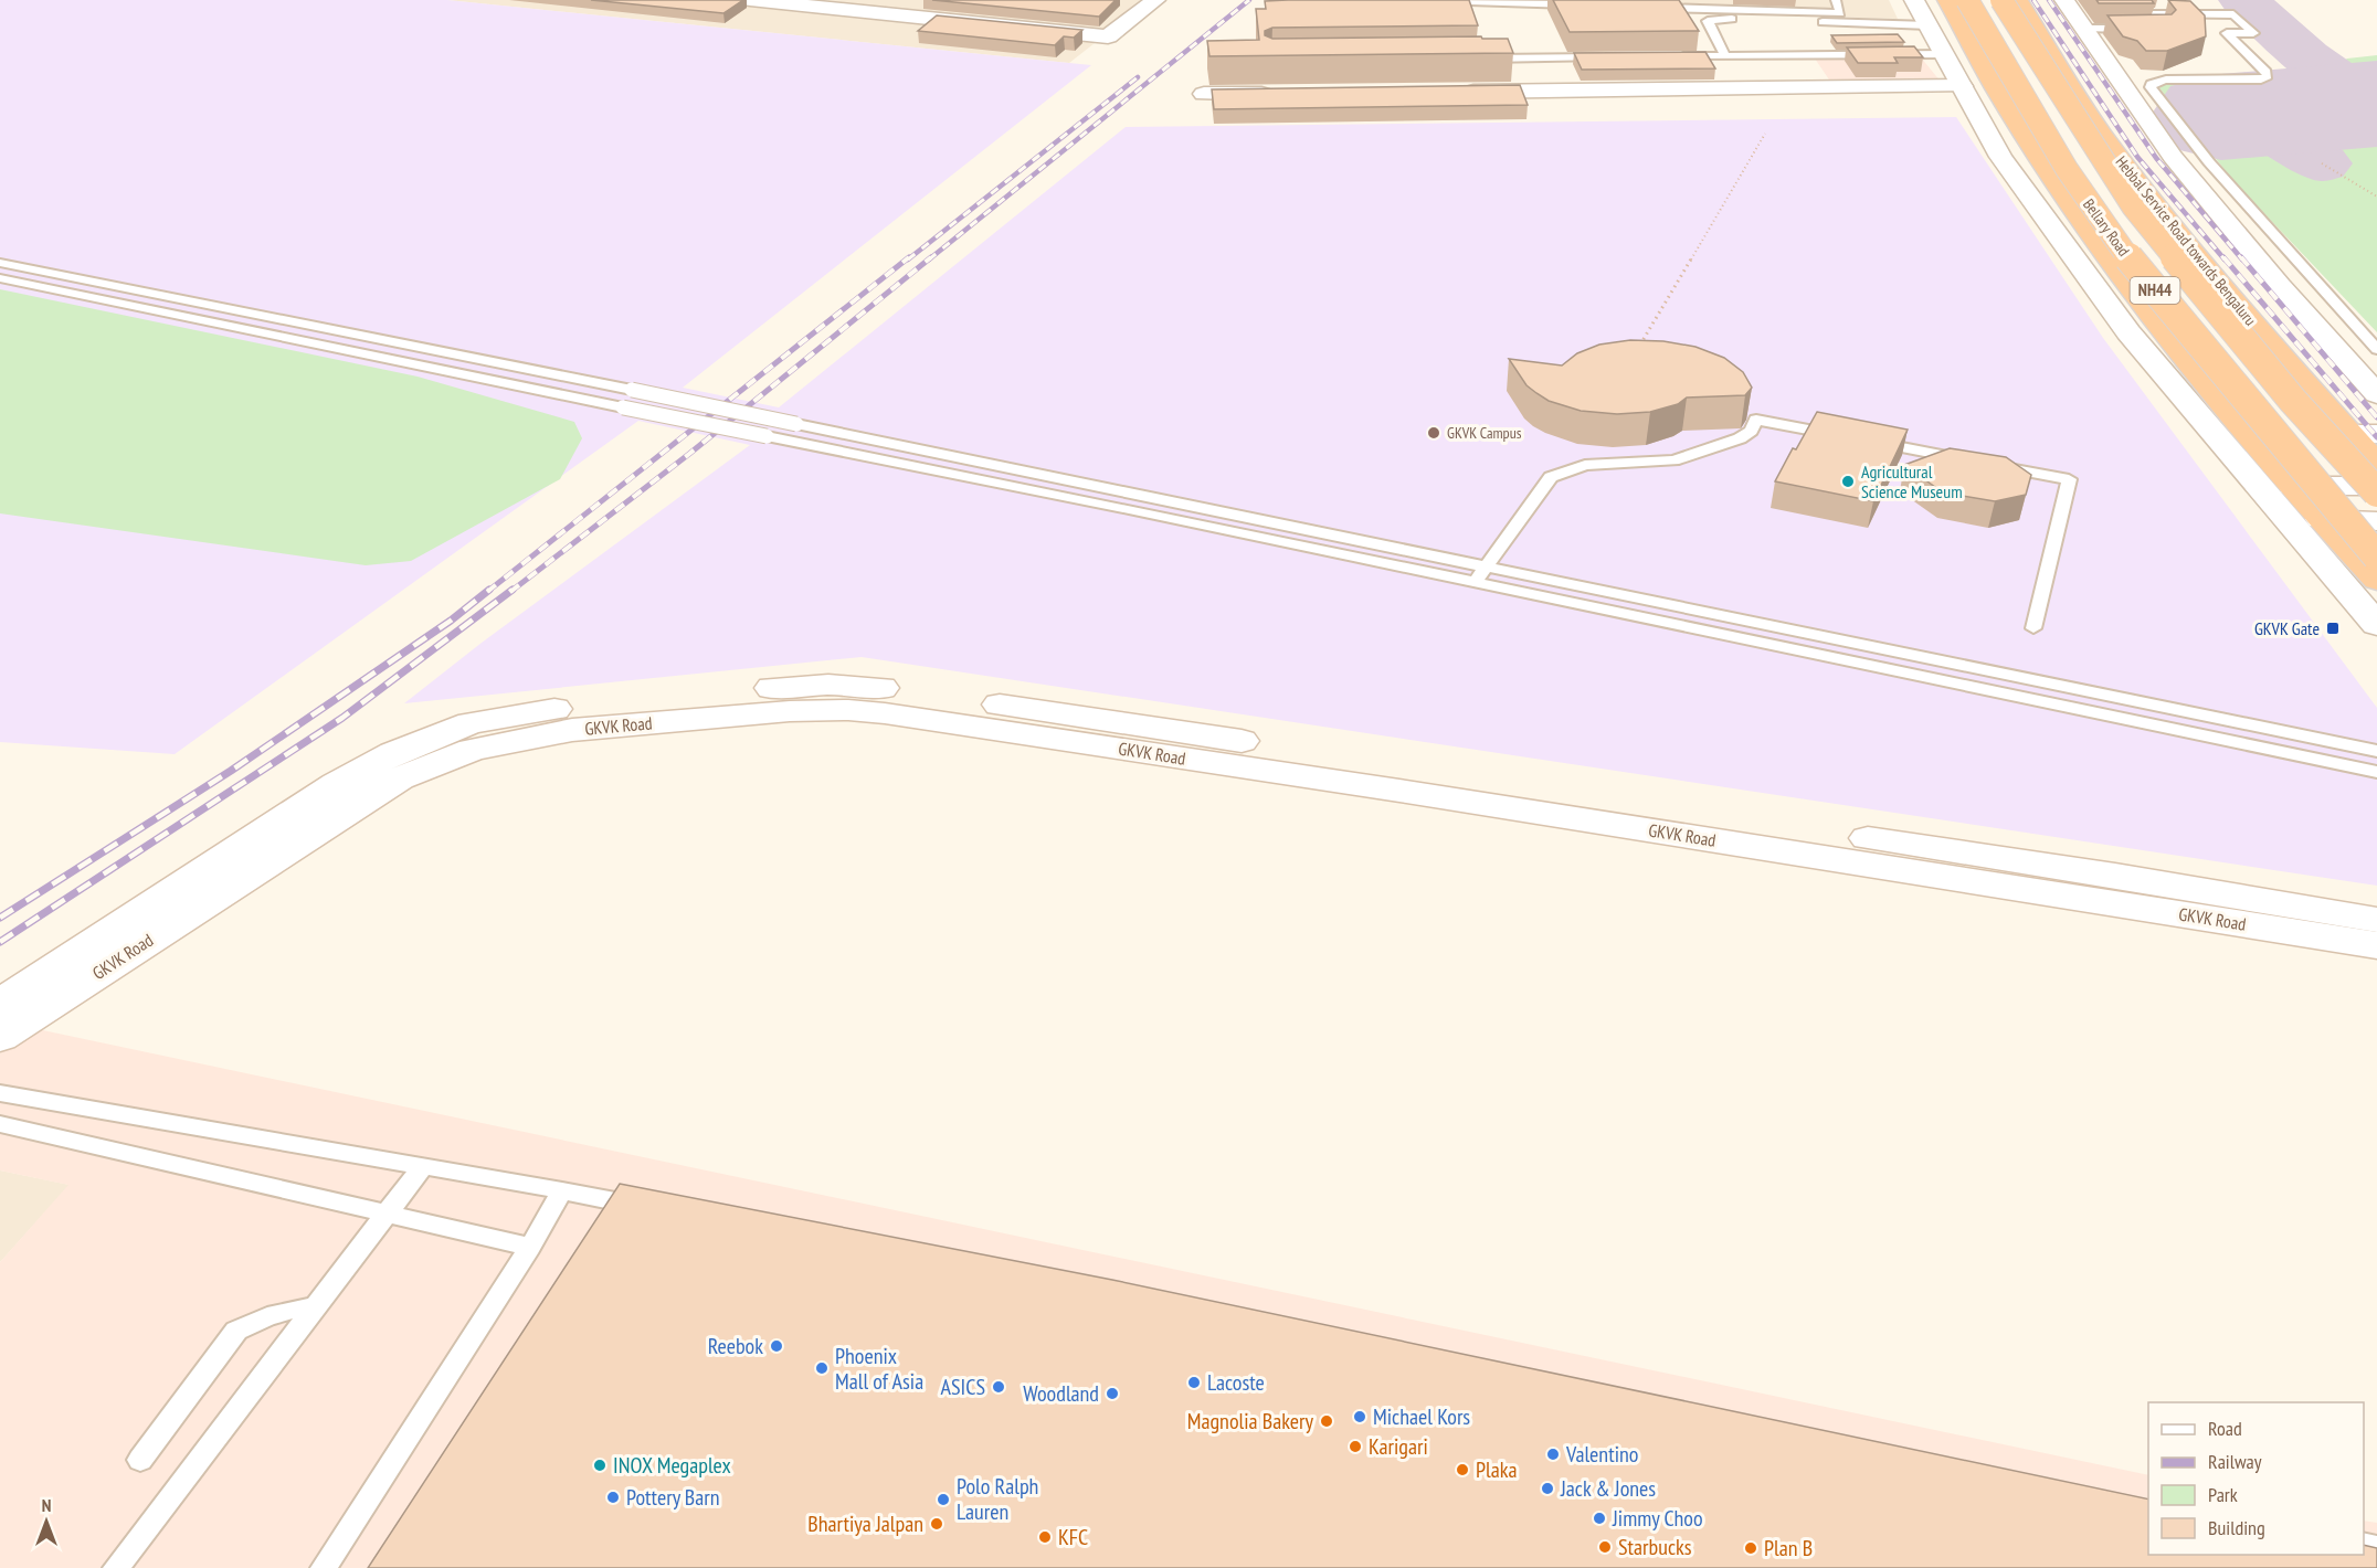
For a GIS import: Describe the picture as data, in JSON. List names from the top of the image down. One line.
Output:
{"streets":{"highway":["Bellary Road","Hebbal Service Road towards Bengaluru","NH44"],"street":["GKVK Road"]},"places":{"other":["GKVK Campus","Agricultural Science Museum","Reebok","Phoenix Mall of Asia","Lacoste","ASICS","Woodland","Michael Kors","Magnolia Bakery","Karigari","Valentino","INOX Megaplex","Plaka","Jack & Jones","Pottery Barn","Polo Ralph Lauren","Jimmy Choo","Bhartiya Jalpan","KFC","Starbucks","Plan B"],"transit":["GKVK Gate"]},"legend":["Road","Railway","Park","Building"],"north":"top"}
